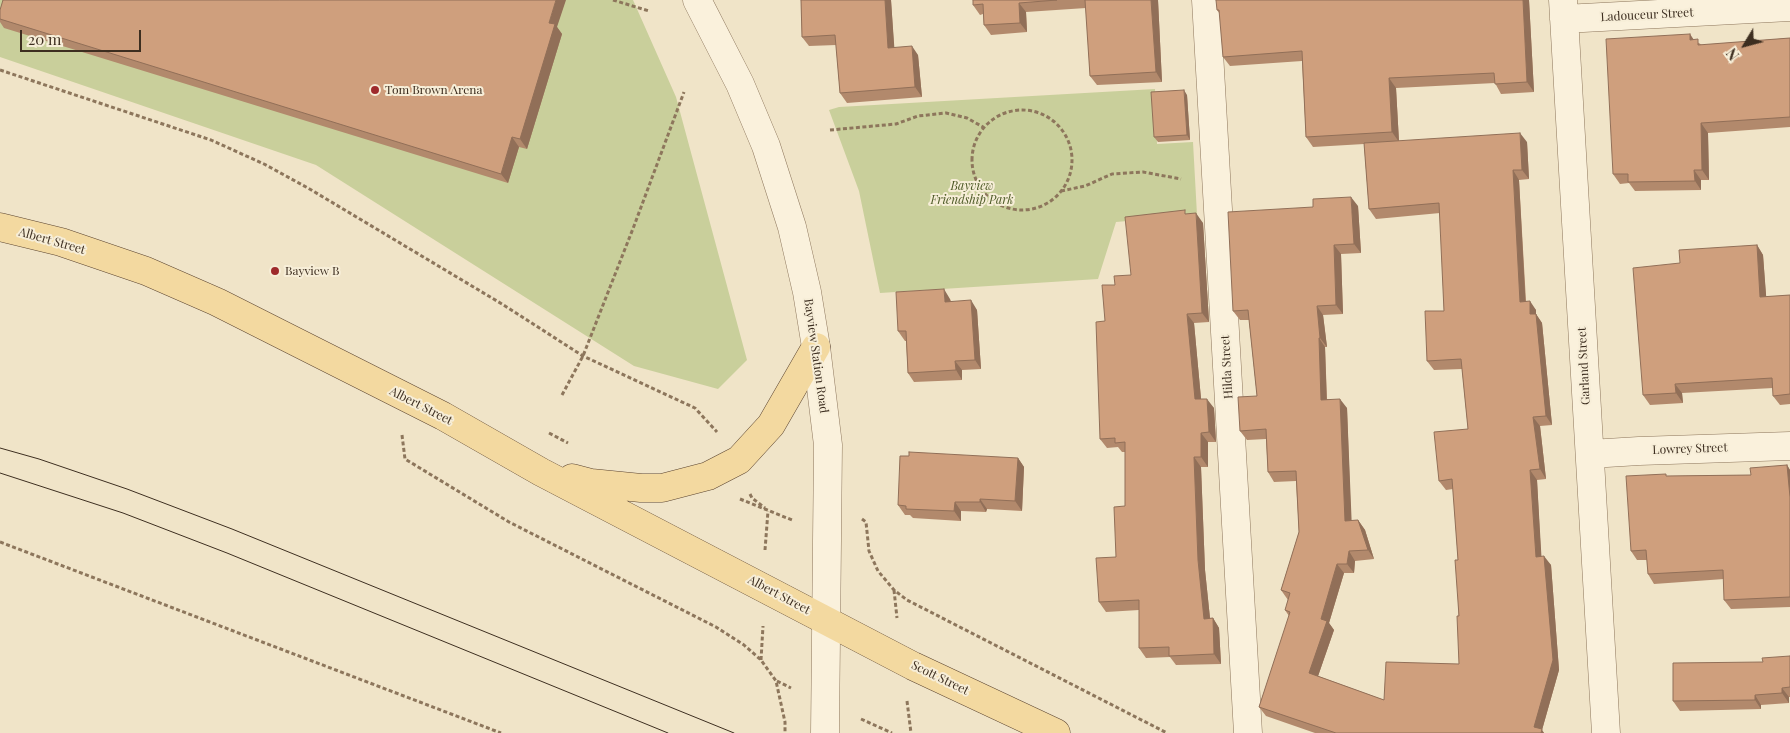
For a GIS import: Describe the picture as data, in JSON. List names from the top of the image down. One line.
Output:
{"streets":{"main road":["Albert Street","Scott Street"],"street":["Ladouceur Street","Bayview Station Road","Garland Street","Hilda Street","Lowrey Street"]},"crossings":[["Ladouceur Street","Garland Street"],["Albert Street","Bayview Station Road"],["Albert Street","Scott Street"],["Bayview Station Road","Scott Street"],["Garland Street","Lowrey Street"]],"parks":["Bayview Friendship Park"],"places":["Tom Brown Arena","Bayview B"],"scale_bar":"20 m","north":"bottom left"}
